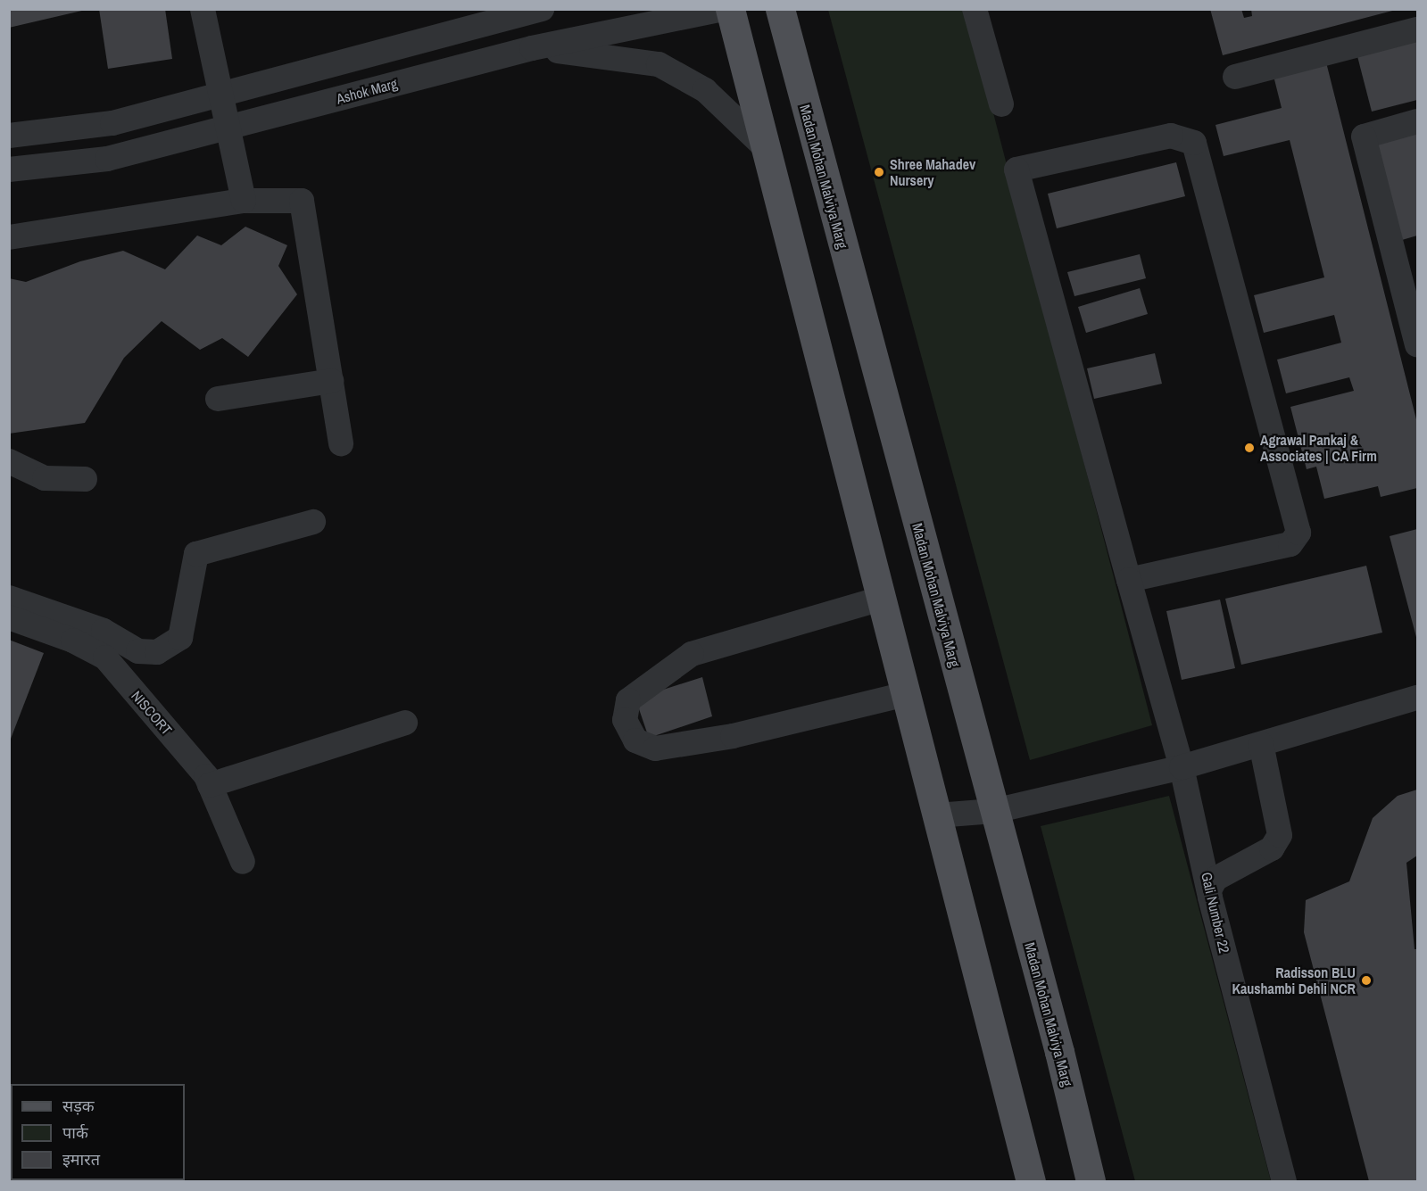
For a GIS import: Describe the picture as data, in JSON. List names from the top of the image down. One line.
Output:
{"streets":{"main road":["Madan Mohan Malviya Marg"],"street":["Ashok Marg","NISCORT","Gali Number 22"]},"places":["Shree Mahadev Nursery","Agrawal Pankaj & Associates | CA Firm","Radisson BLU Kaushambi Dehli NCR"],"legend":["सड़क","पार्क","इमारत"]}
